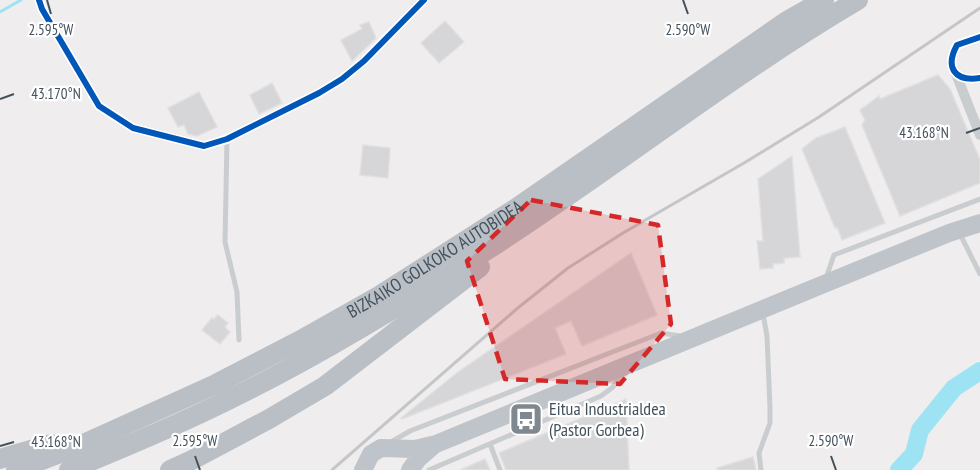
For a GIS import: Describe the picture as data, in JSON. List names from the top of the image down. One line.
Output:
{"streets":{"highway":["BIZKAIKO GOLKOKO AUTOBIDEA"]},"places":{"bus stop":["Eitua Industrialdea (Pastor Gorbea)"]},"coordinates":["2.595°W","2.590°W","43.170°N","43.168°N"]}
